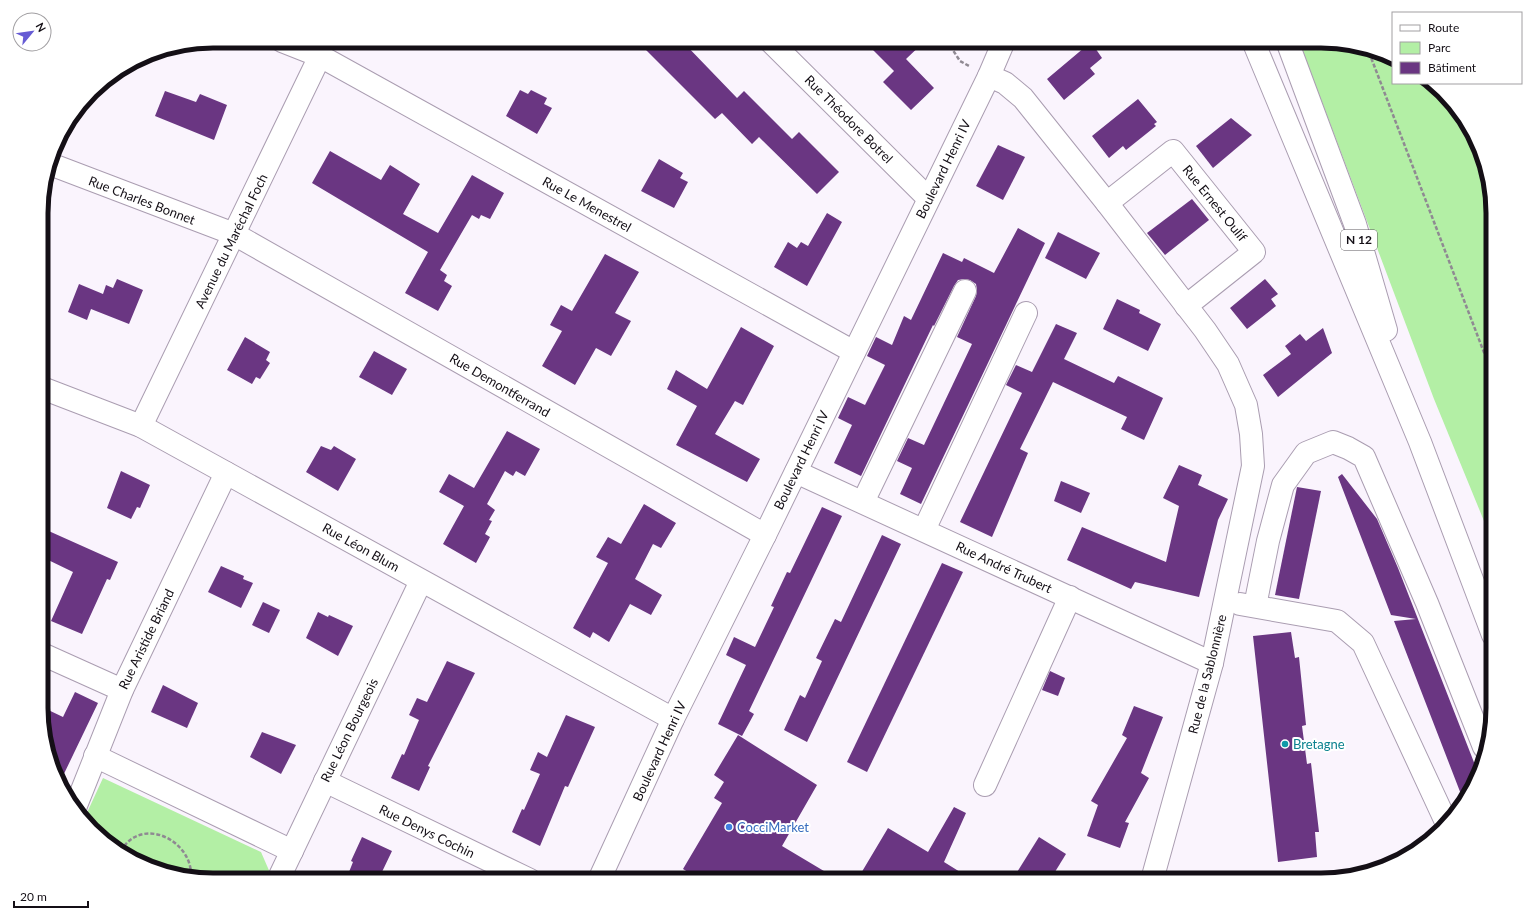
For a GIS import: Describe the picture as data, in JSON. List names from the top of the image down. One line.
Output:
{"streets":{"street":["Rue Théodore Botrel","Boulevard Henri IV","Rue Charles Bonnet","Rue Ernest Oulif","Rue Le Menestrel","N 12","Avenue du Maréchal Foch","Rue Demontferrand","Rue Léon Blum","Rue André Trubert","Rue Aristide Briand","Rue de la Sablonnière","Rue Léon Bourgeois","Rue Denys Cochin"]},"crossings":[["Rue Théodore Botrel","Boulevard Henri IV"],["Boulevard Henri IV","Rue Le Menestrel"],["Boulevard Henri IV","Rue Demontferrand"],["Boulevard Henri IV","Rue Léon Blum"],["Boulevard Henri IV","Rue André Trubert"],["Rue Charles Bonnet","Avenue du Maréchal Foch"],["Rue Charles Bonnet","Rue Demontferrand"],["Rue Ernest Oulif","Rue de la Sablonnière"],["Rue Le Menestrel","Avenue du Maréchal Foch"],["Avenue du Maréchal Foch","Rue Demontferrand"],["Avenue du Maréchal Foch","Rue Léon Blum"],["Rue Léon Blum","Rue Aristide Briand"],["Rue Léon Blum","Rue Léon Bourgeois"],["Rue André Trubert","Rue de la Sablonnière"],["Rue Léon Bourgeois","Rue Denys Cochin"]],"places":["Bretagne","CocciMarket"],"legend":["Route","Parc","Bâtiment"],"scale_bar":"20 m","north":"top right"}
